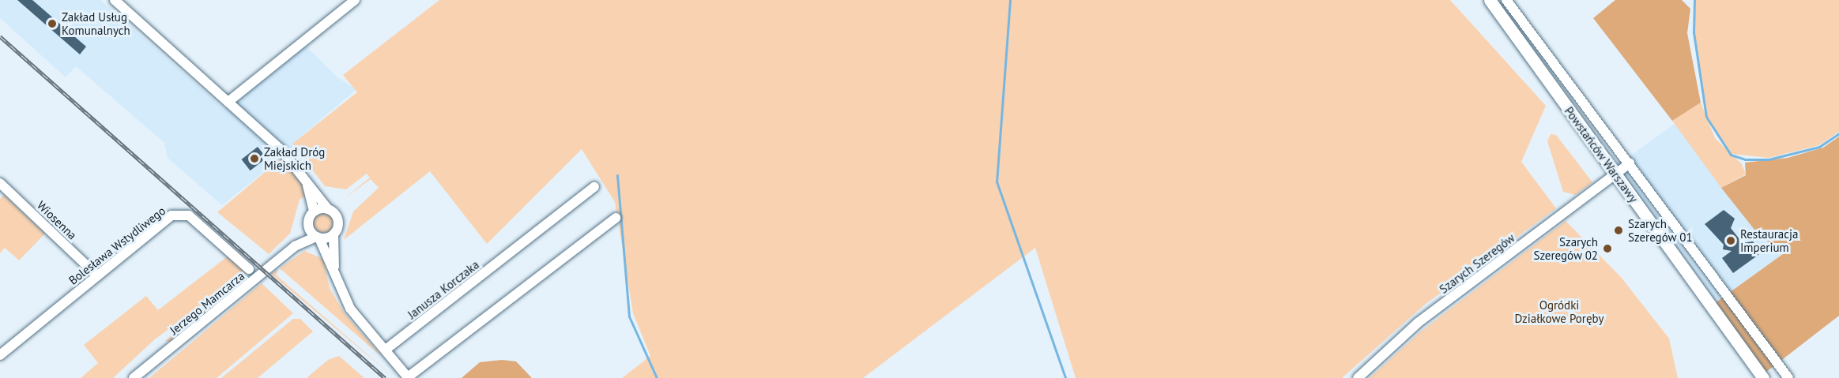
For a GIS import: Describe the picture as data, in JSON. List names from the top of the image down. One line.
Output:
{"streets":{"street":["Powstańców Warszawy","Wiosenna","Bolesława Wstydliwego","Szarych Szeregów","Janusza Korczaka","Jerzego Mamcarza"]},"crossings":[["Powstańców Warszawy","Szarych Szeregów"],["Wiosenna","Bolesława Wstydliwego"]],"parks":["Ogródki Działkowe Poręby"],"places":["Zakład Usług Komunalnych","Zakład Dróg Miejskich","Szarych Szeregów 01","Restauracja Imperium","Szarych Szeregów 02"]}
